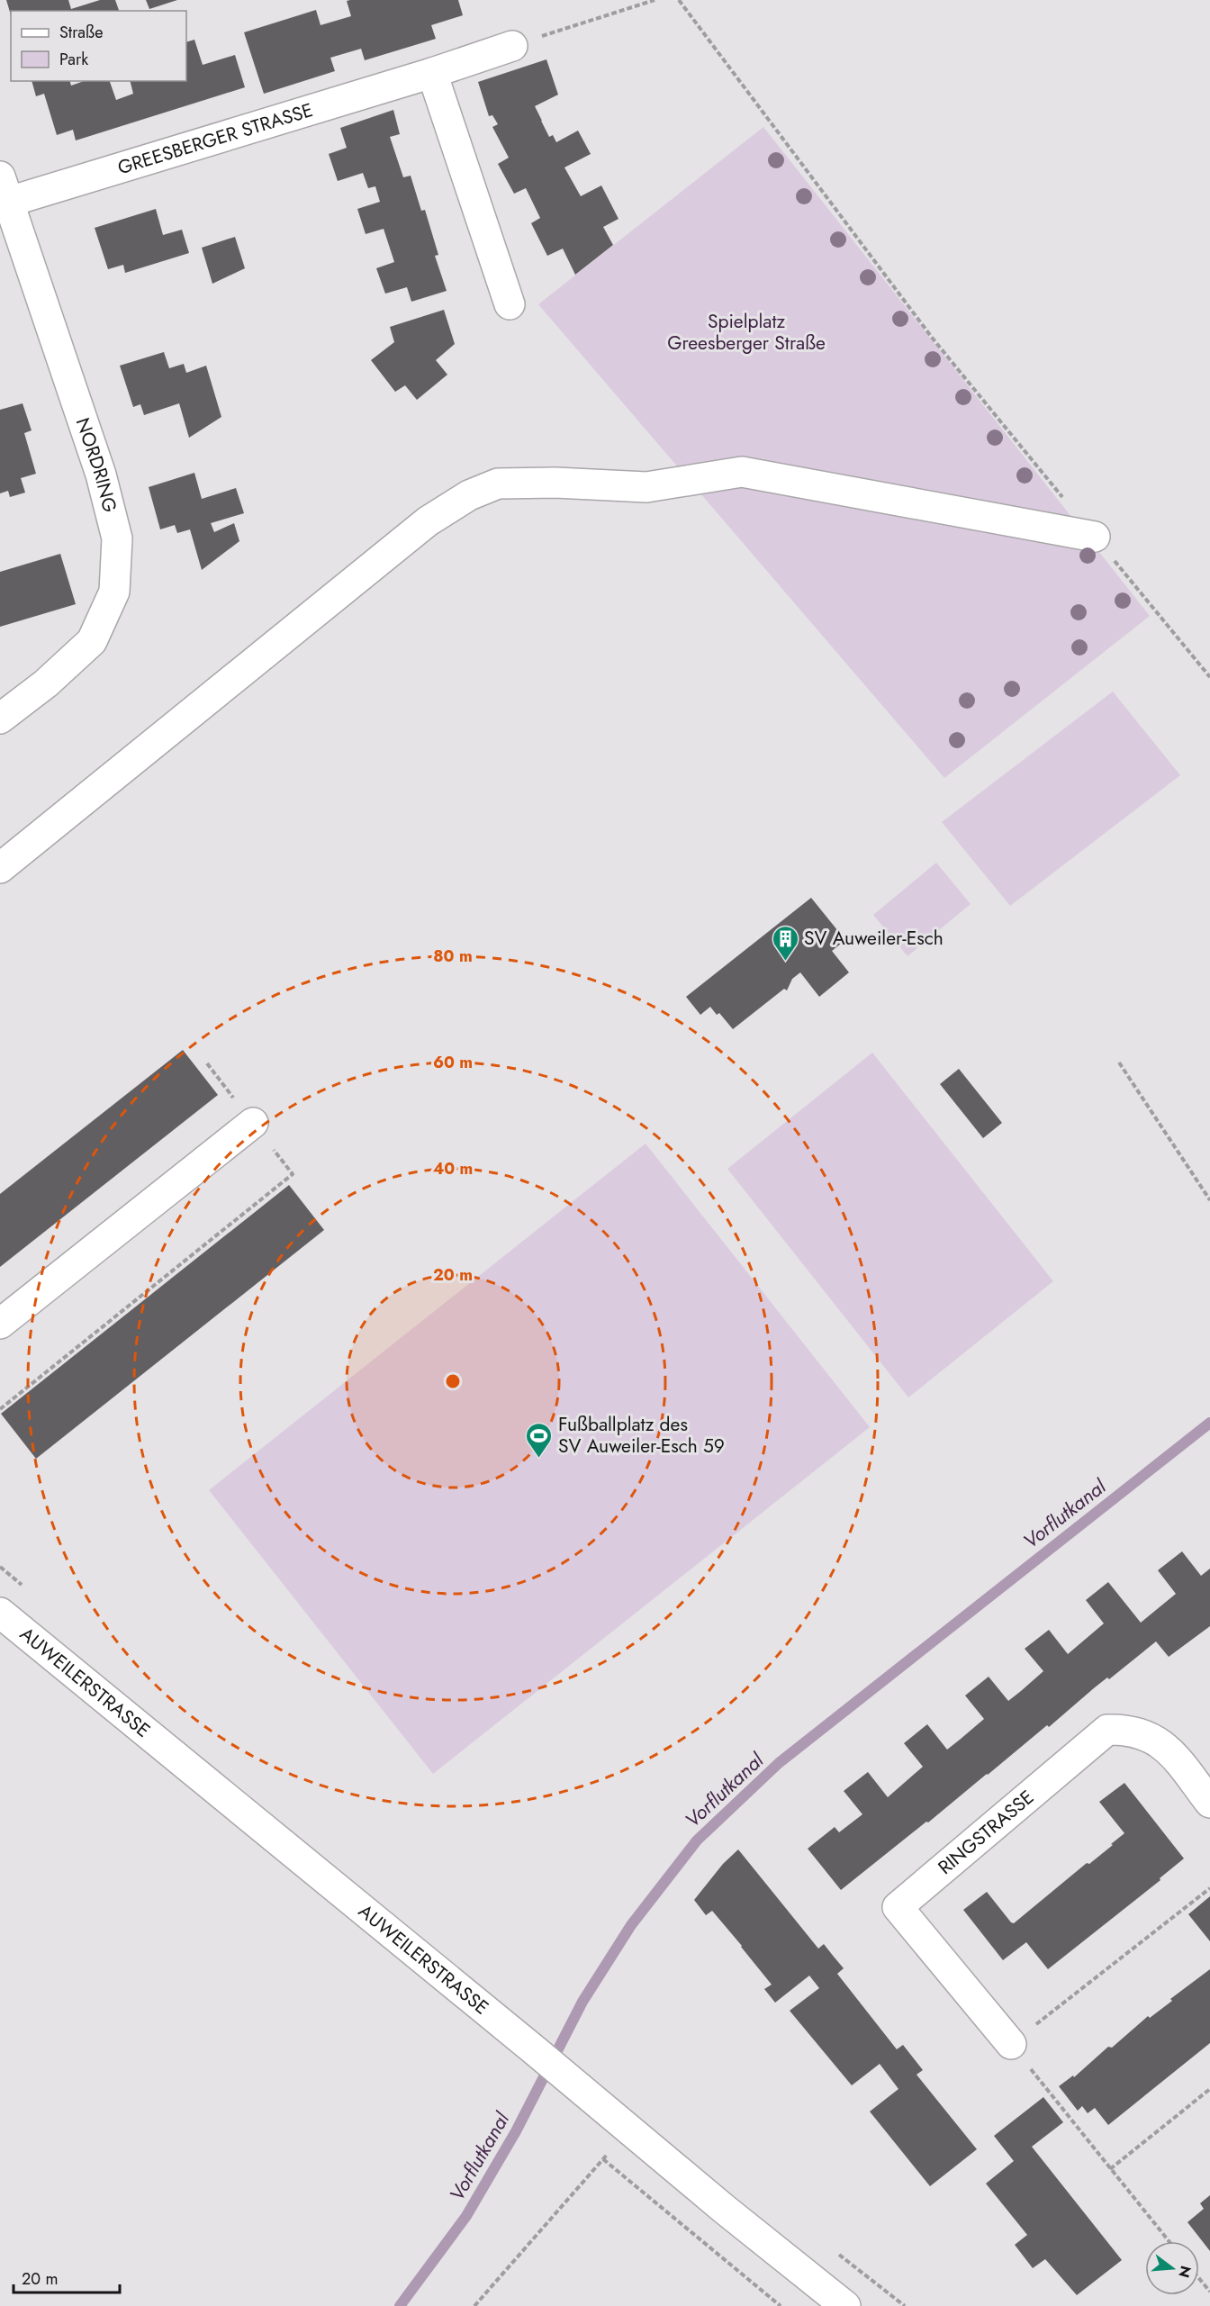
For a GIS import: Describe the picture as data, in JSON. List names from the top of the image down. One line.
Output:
{"streets":{"street":["GREESBERGER STRASSE","NORDRING","AUWEILERSTRASSE","RINGSTRASSE"]},"crossings":[["GREESBERGER STRASSE","NORDRING"]],"water":["Vorflutkanal"],"parks":["Spielplatz Greesberger Straße"],"places":{"building":["SV Auweiler-Esch"],"sports":["Fußballplatz des SV Auweiler-Esch 59"]},"legend":["Straße","Park"],"scale_bar":"20 m","north":"right","rings":["80 m","60 m","40 m","20 m"]}
